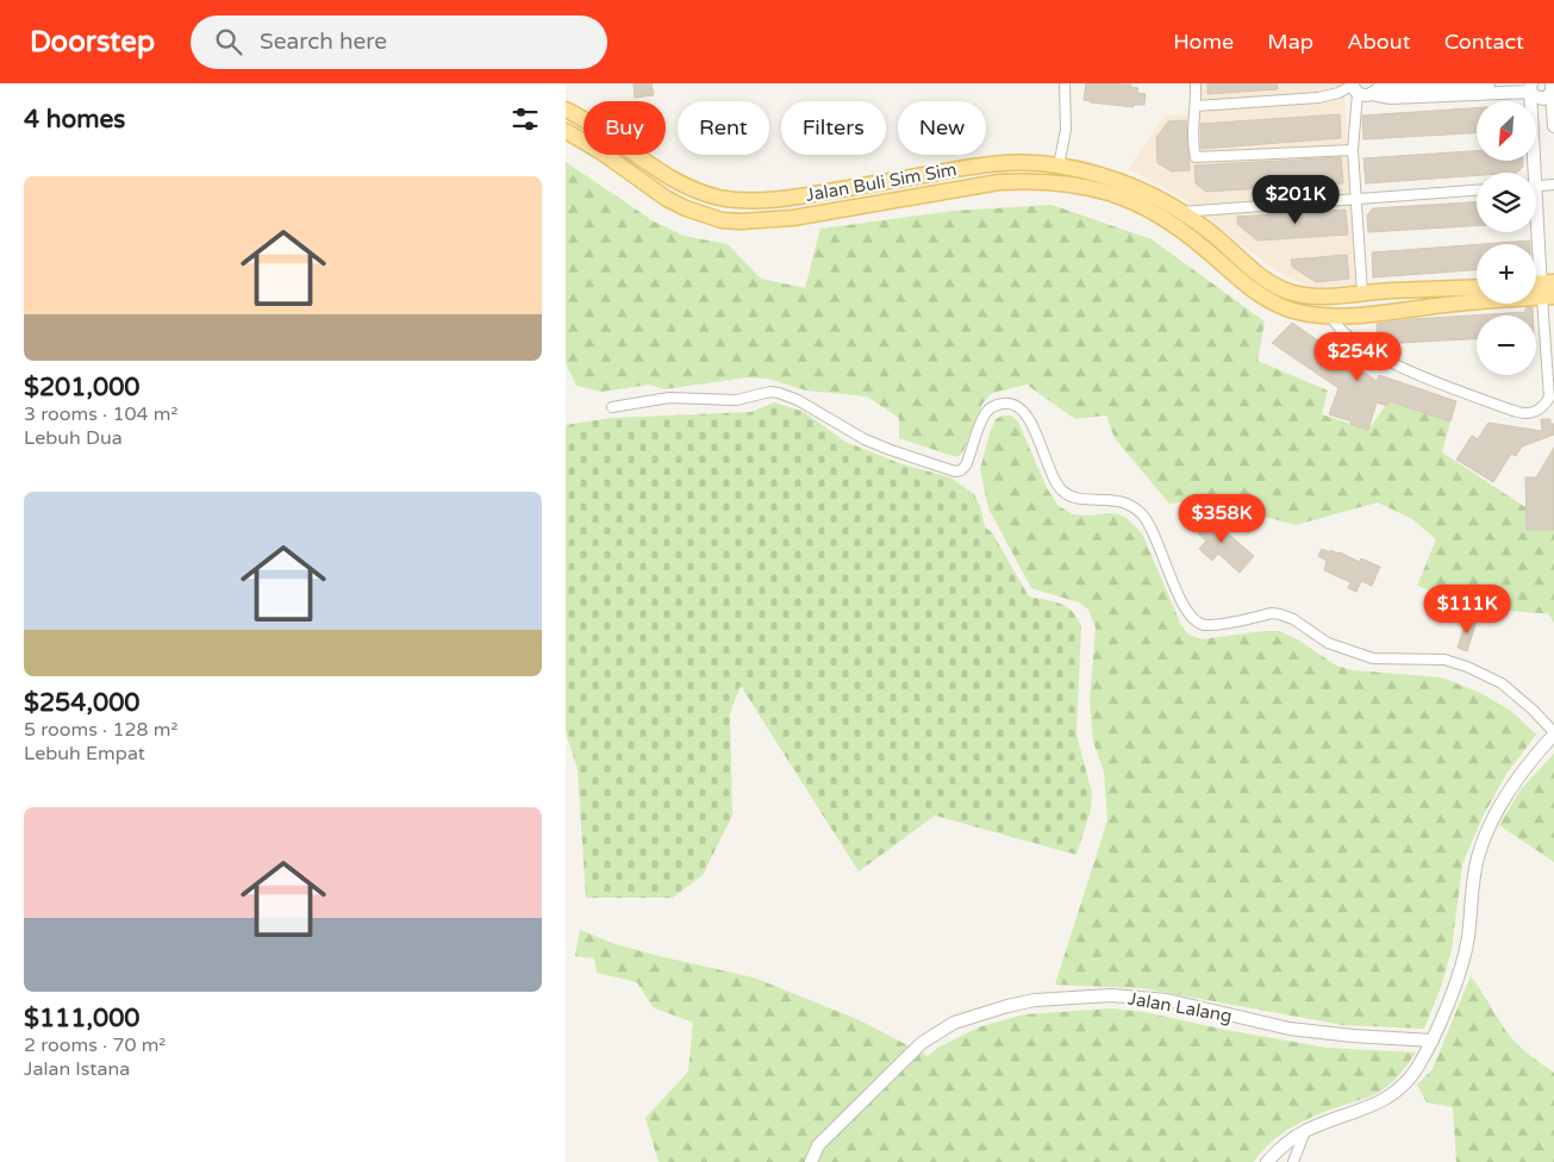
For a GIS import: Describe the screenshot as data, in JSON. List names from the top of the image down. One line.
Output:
{"streets":{"main road":["Jalan Buli Sim Sim"],"street":["Jalan Lalang"]},"north":"bottom left","page":{"header":"Doorstep","search":"Search here","nav":["Home","Map","About","Contact"],"heading":"4 homes","map_buttons":["+","−"],"chip":["Buy","Rent","Filters","New"],"list":[{"name":"$201,000","note":"3 rooms · 104 m² · Lebuh Dua"},{"name":"$254,000","note":"5 rooms · 128 m² · Lebuh Empat"},{"name":"$111,000","note":"2 rooms · 70 m² · Jalan Istana"}],"price":["$201K","$254K","$358K","$111K"]}}
